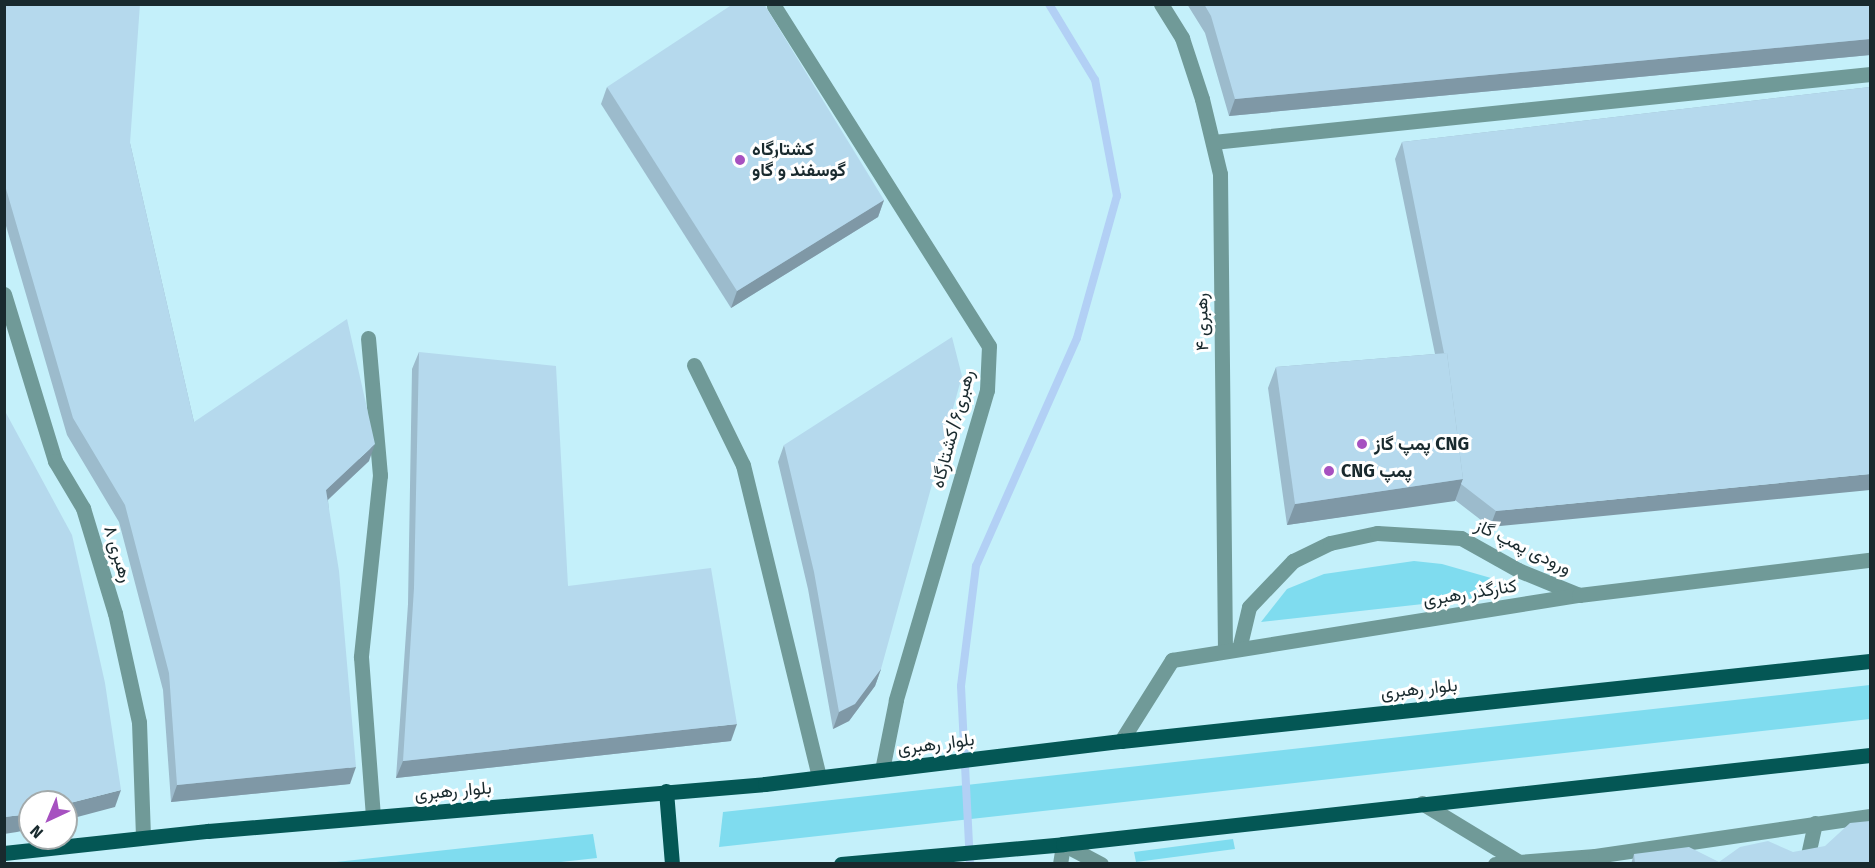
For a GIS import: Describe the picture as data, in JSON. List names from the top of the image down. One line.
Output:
{"streets":{"main road":["بلوار رهبری"],"street":["رهبری ۴","رهبری۶/کشتارگاه","ورودی پمپ گاز","رهبری ۸","کنارگذر رهبری"]},"crossings":[["رهبری ۴","ورودی پمپ گاز"],["رهبری ۴","کنارگذر رهبری"],["رهبری۶/کشتارگاه","بلوار رهبری"],["ورودی پمپ گاز","کنارگذر رهبری"],["رهبری ۸","بلوار رهبری"],["کنارگذر رهبری","بلوار رهبری"]],"places":["کشتارگاه گوسفند و گاو","پمپ گاز CNG","CNG پمپ"],"north":"bottom left"}
